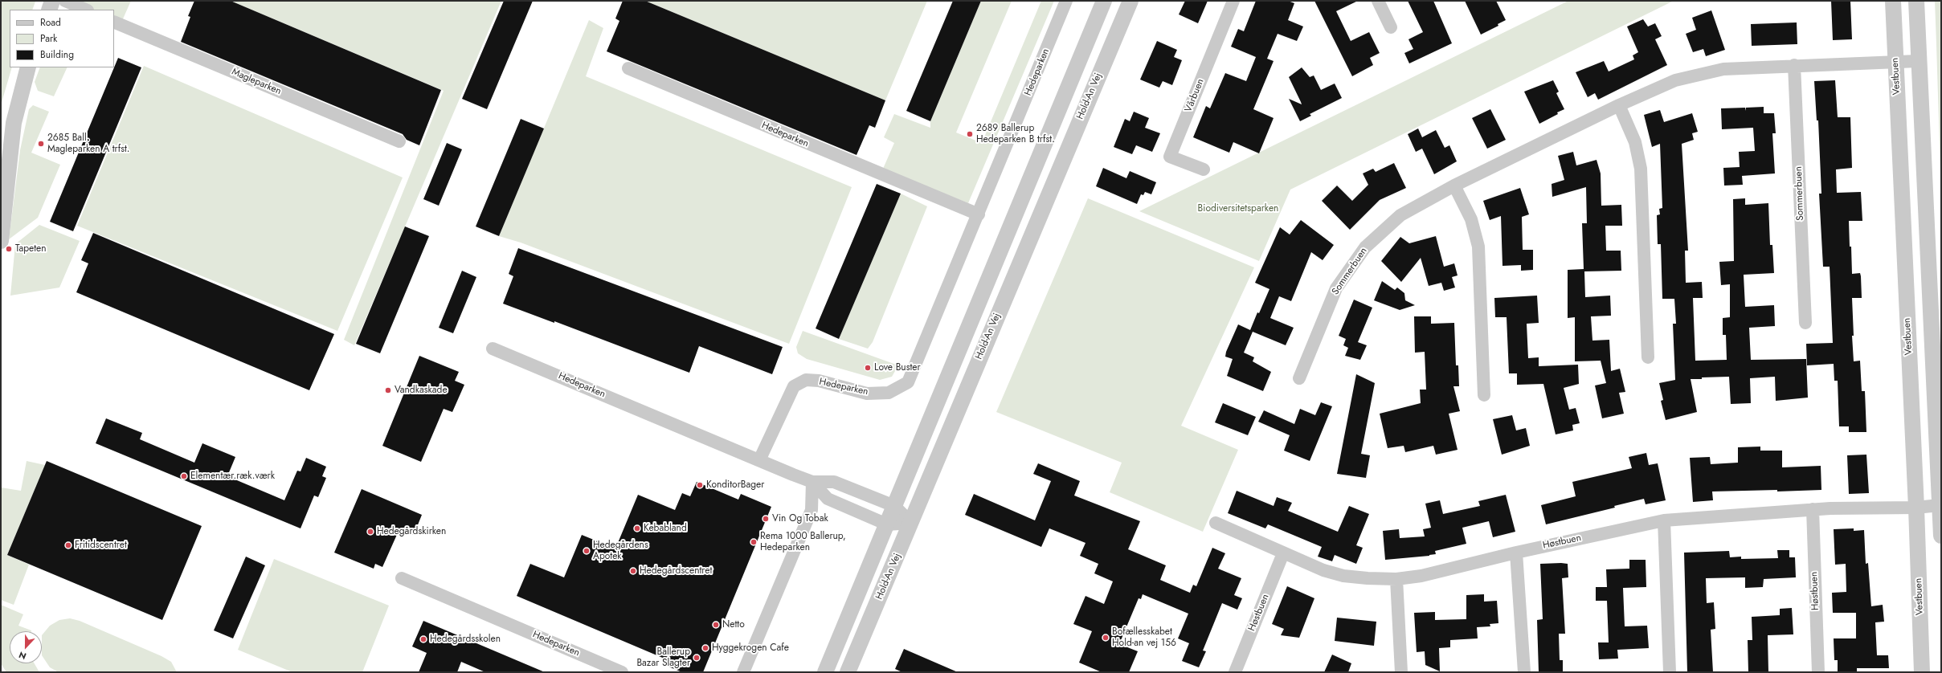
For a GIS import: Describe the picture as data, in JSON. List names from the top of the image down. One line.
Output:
{"streets":{"street":["Hedeparken","Vestbuen","Magleparken","Vårbuen","Hold-An Vej","Sommerbuen","Høstbuen"]},"crossings":[["Hedeparken","Hold-An Vej"],["Vestbuen","Sommerbuen"],["Vestbuen","Høstbuen"]],"parks":["Biodiversitetsparken"],"places":["2689 Ballerup Hedeparken B trfst.","2685 Ball. Magleparken A trfst.","Tapeten","Love Buster","Vandkaskade","Elementær.ræk.værk","KonditorBager","Vin Og Tobak","Kebabland","Hedegårdskirken","Rema 1000 Ballerup, Hedeparken","Fritidscentret","Hedegårdens Apotek","Hedegårdscentret","Netto","Bofællesskabet Hold-an vej 156","Hedegårdsskolen","Hyggekrogen Cafe","Ballerup Bazar Slagter"],"legend":["Road","Park","Building"],"north":"bottom"}
